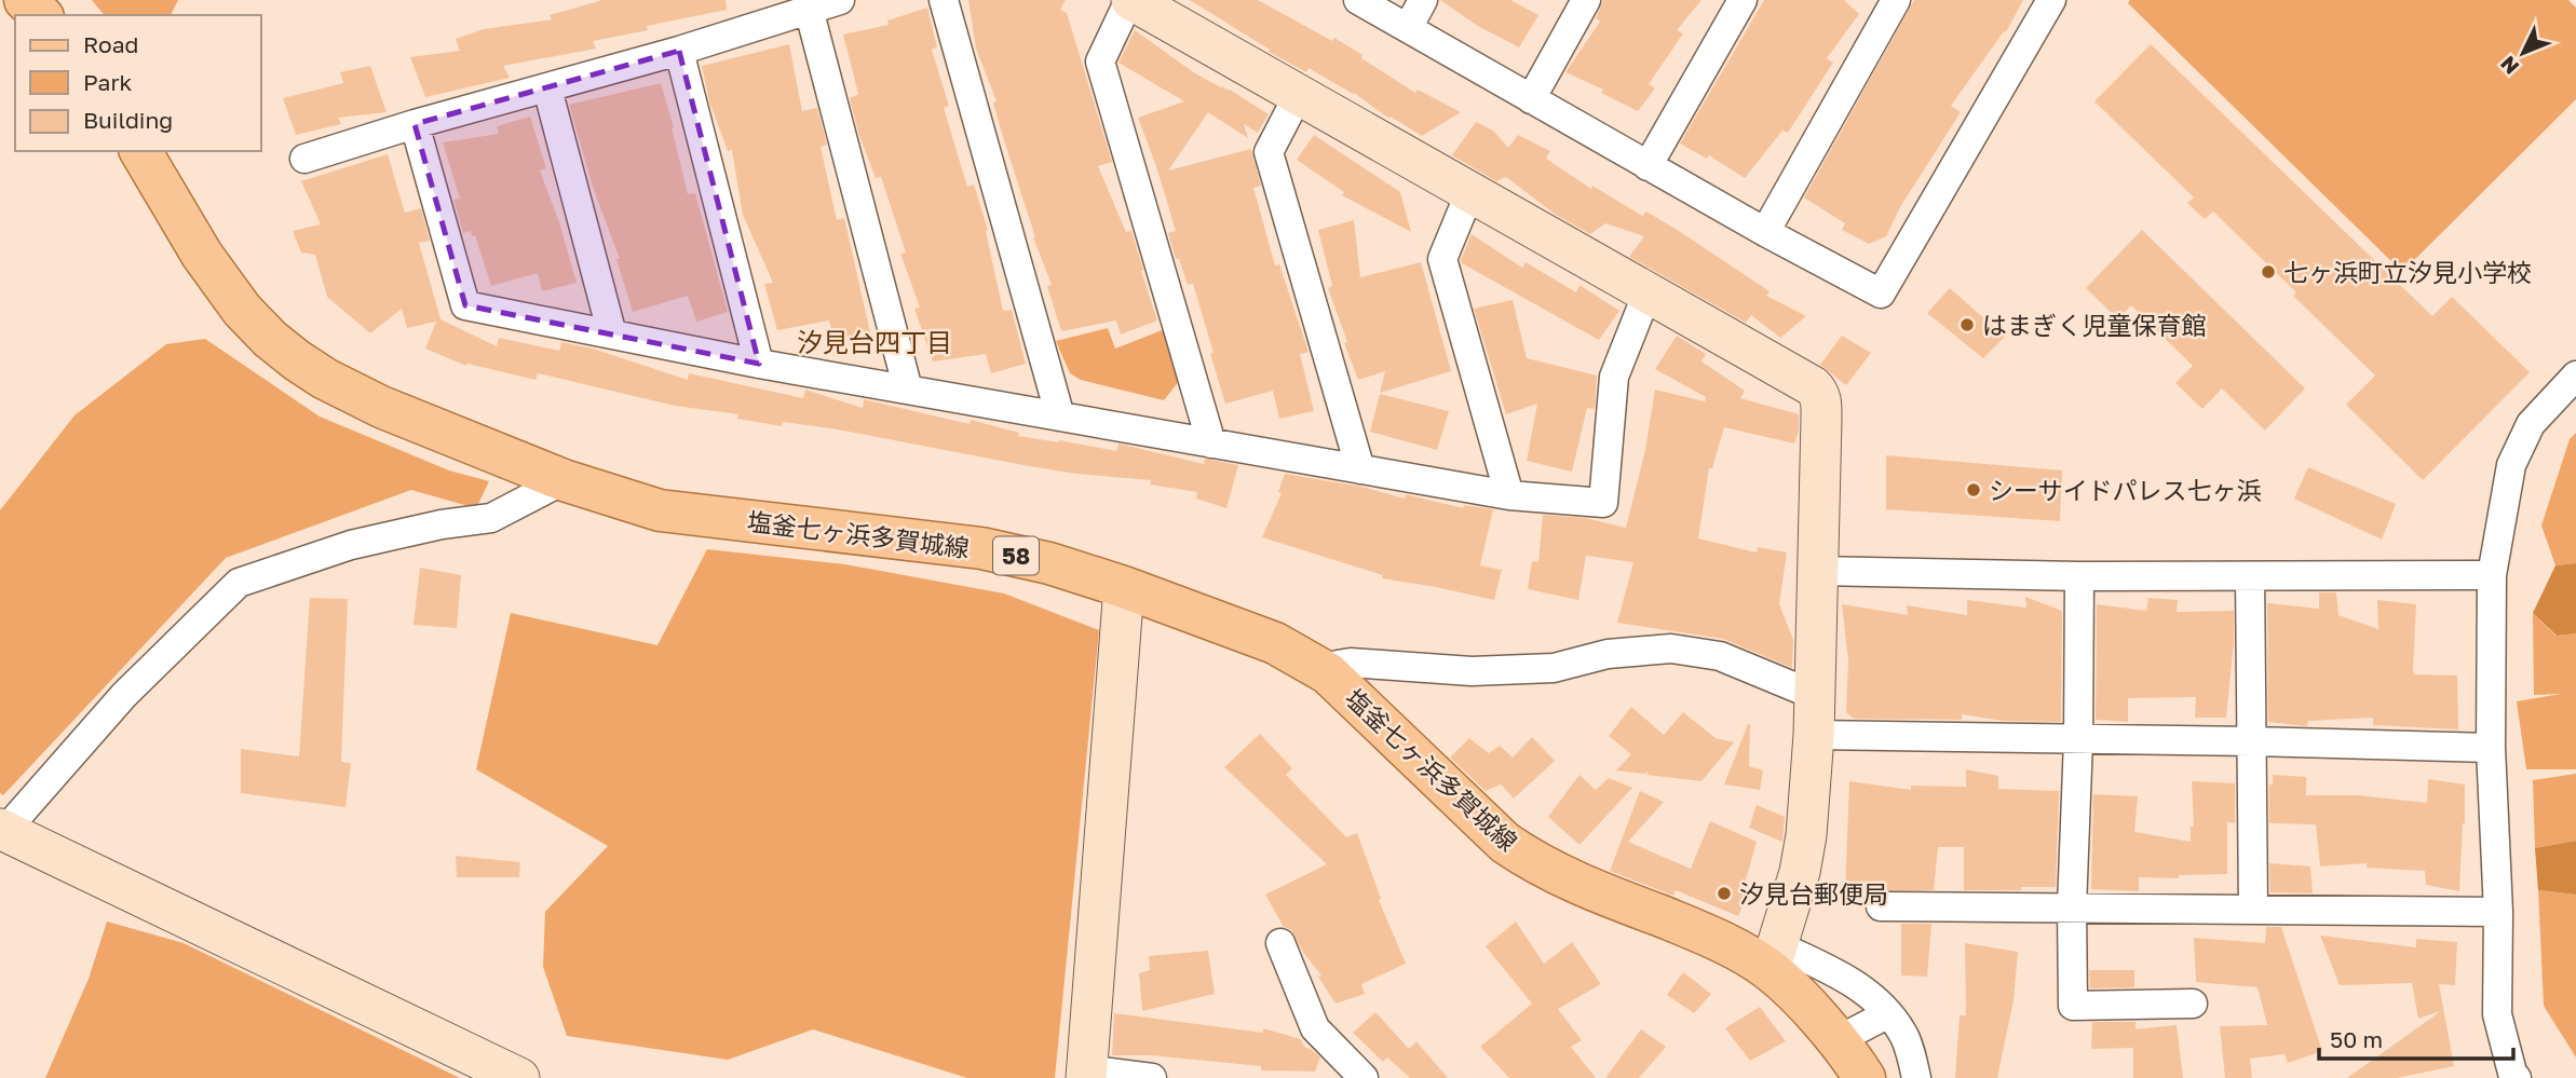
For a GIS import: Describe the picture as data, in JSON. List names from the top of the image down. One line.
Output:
{"streets":{"main road":["塩釜七ヶ浜多賀城線","58"]},"districts":["汐見台四丁目"],"places":["七ヶ浜町立汐見小学校","はまぎく児童保育館","シーサイドパレス七ヶ浜","汐見台郵便局"],"legend":["Road","Park","Building"],"scale_bar":"50 m","north":"bottom left"}
